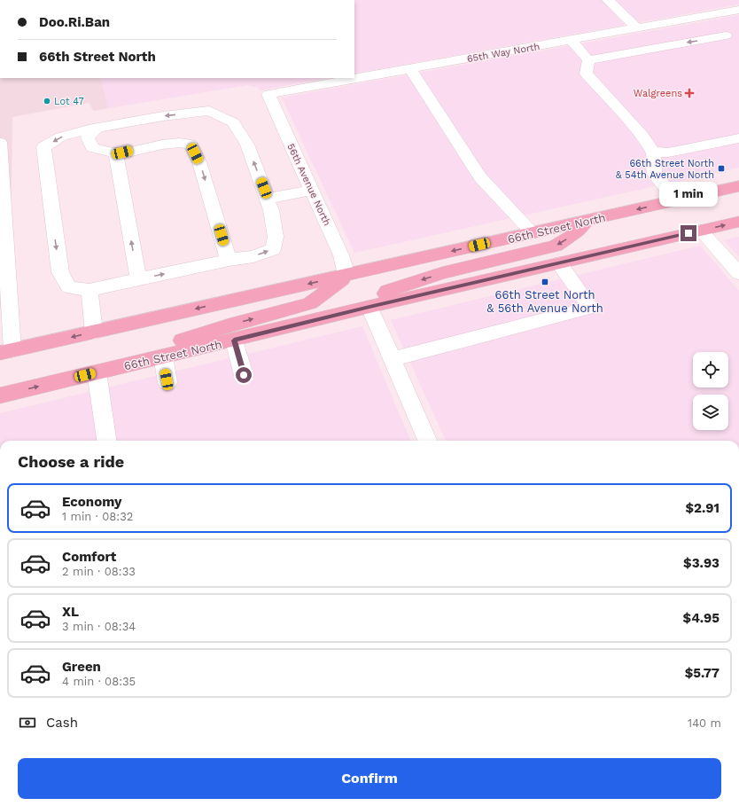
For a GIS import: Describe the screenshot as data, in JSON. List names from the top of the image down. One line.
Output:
{"streets":{"main road":["66th Street North"],"street":["65th Way North","56th Avenue North"]},"crossings":[["65th Way North","56th Avenue North"],["56th Avenue North","66th Street North"]],"places":{"health":["Walgreens"],"other":["Lot 47"],"transit":["66th Street North & 54th Avenue North","66th Street North & 56th Avenue North"]},"page":{"banner":["Doo.Ri.Ban","66th Street North"],"bubble":"1 min","heading":"Choose a ride","list":[{"name":"Economy","note":"1 min · 08:32","value":"$2.91"},{"name":"Comfort","note":"2 min · 08:33","value":"$3.93"},{"name":"XL","note":"3 min · 08:34","value":"$4.95"},{"name":"Green","note":"4 min · 08:35","value":"$5.77"}],"pay":["Cash","140 m"],"buttons":"Confirm"}}
